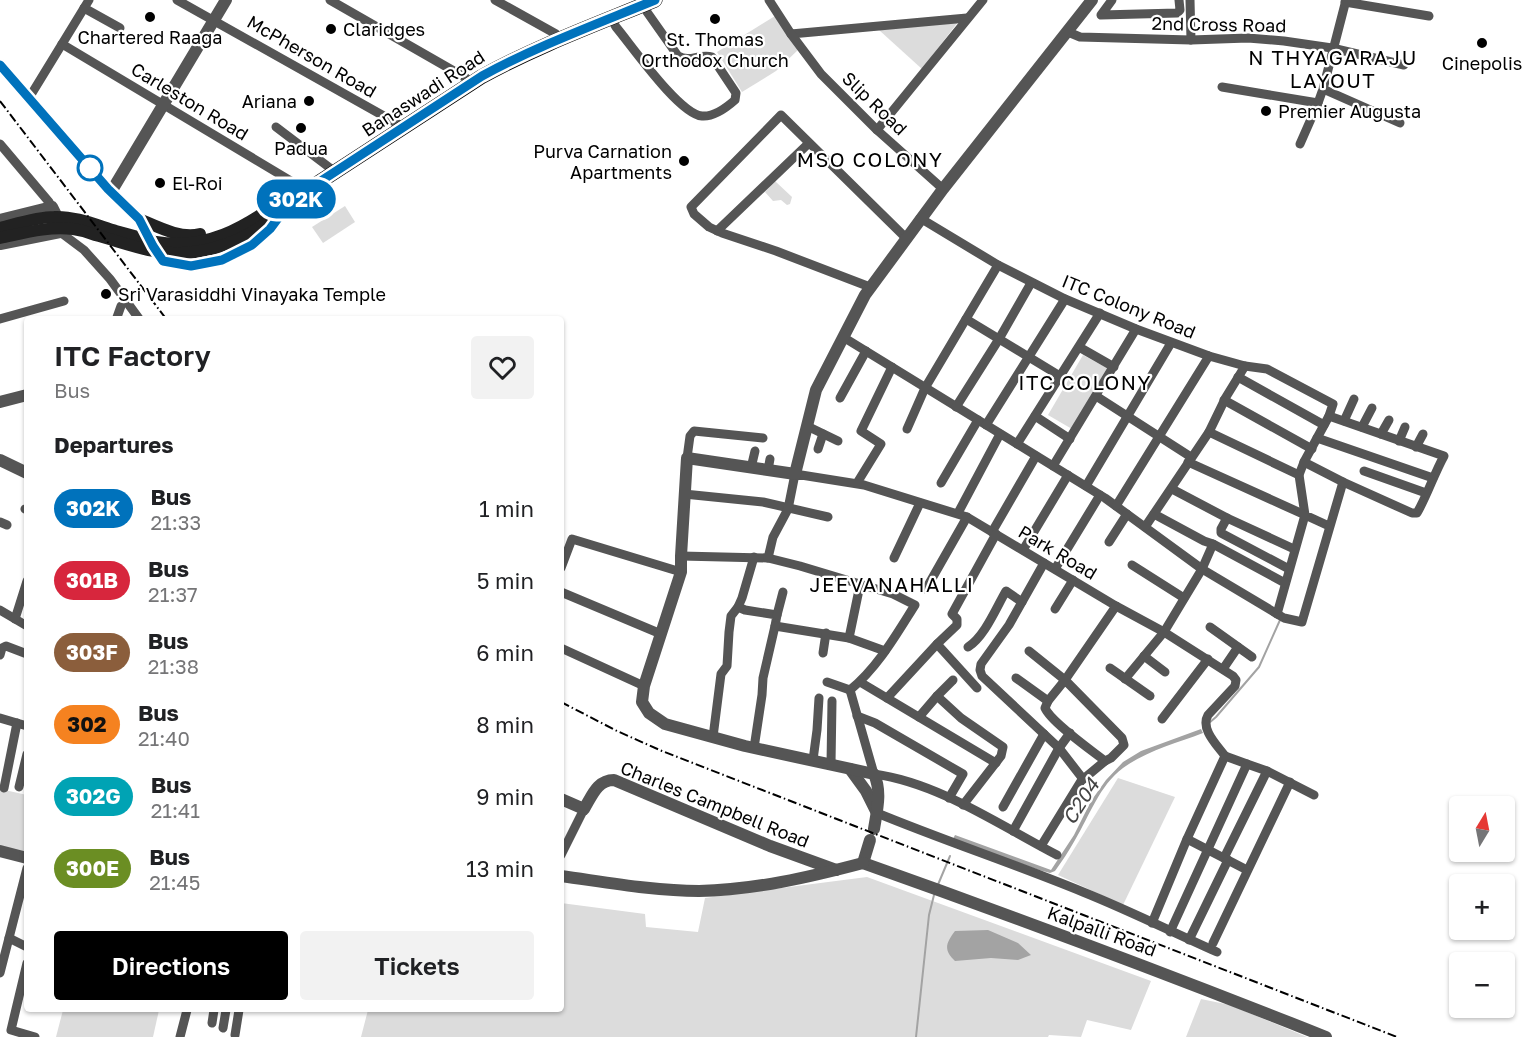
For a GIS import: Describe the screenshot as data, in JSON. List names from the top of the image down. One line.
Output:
{"streets":{"main road":["Banaswadi Road"],"street":["2nd Cross Road","McPherson Road","Carleston Road","Slip Road","ITC Colony Road","Park Road","Charles Campbell Road","Kalpalli Road"]},"crossings":[["McPherson Road","Banaswadi Road"],["Banaswadi Road","Carleston Road"]],"districts":["N THYAGARAJU LAYOUT","MSO COLONY","ITC COLONY","JEEVANAHALLI"],"water":["C204"],"places":["Chartered Raaga","St. Thomas Orthodox Church","Claridges","Cinepolis","Ariana","Premier Augusta","Padua","Purva Carnation Apartments","El-Roi","Sri Varasiddhi Vinayaka Temple"],"lines":["bus line 302K"],"north":"top","page":{"on_map":"302K","heading":[["ITC Factory","Bus"],"Departures"],"list":[{"mark":"302K","name":"Bus","note":"21:33","value":"1 min"},{"mark":"301B","name":"Bus","note":"21:37","value":"5 min"},{"mark":"303F","name":"Bus","note":"21:38","value":"6 min"},{"mark":"302","name":"Bus","note":"21:40","value":"8 min"},{"mark":"302G","name":"Bus","note":"21:41","value":"9 min"},{"mark":"300E","name":"Bus","note":"21:45","value":"13 min"}],"map_buttons":["+","−"],"buttons":["Directions","Tickets"]}}
